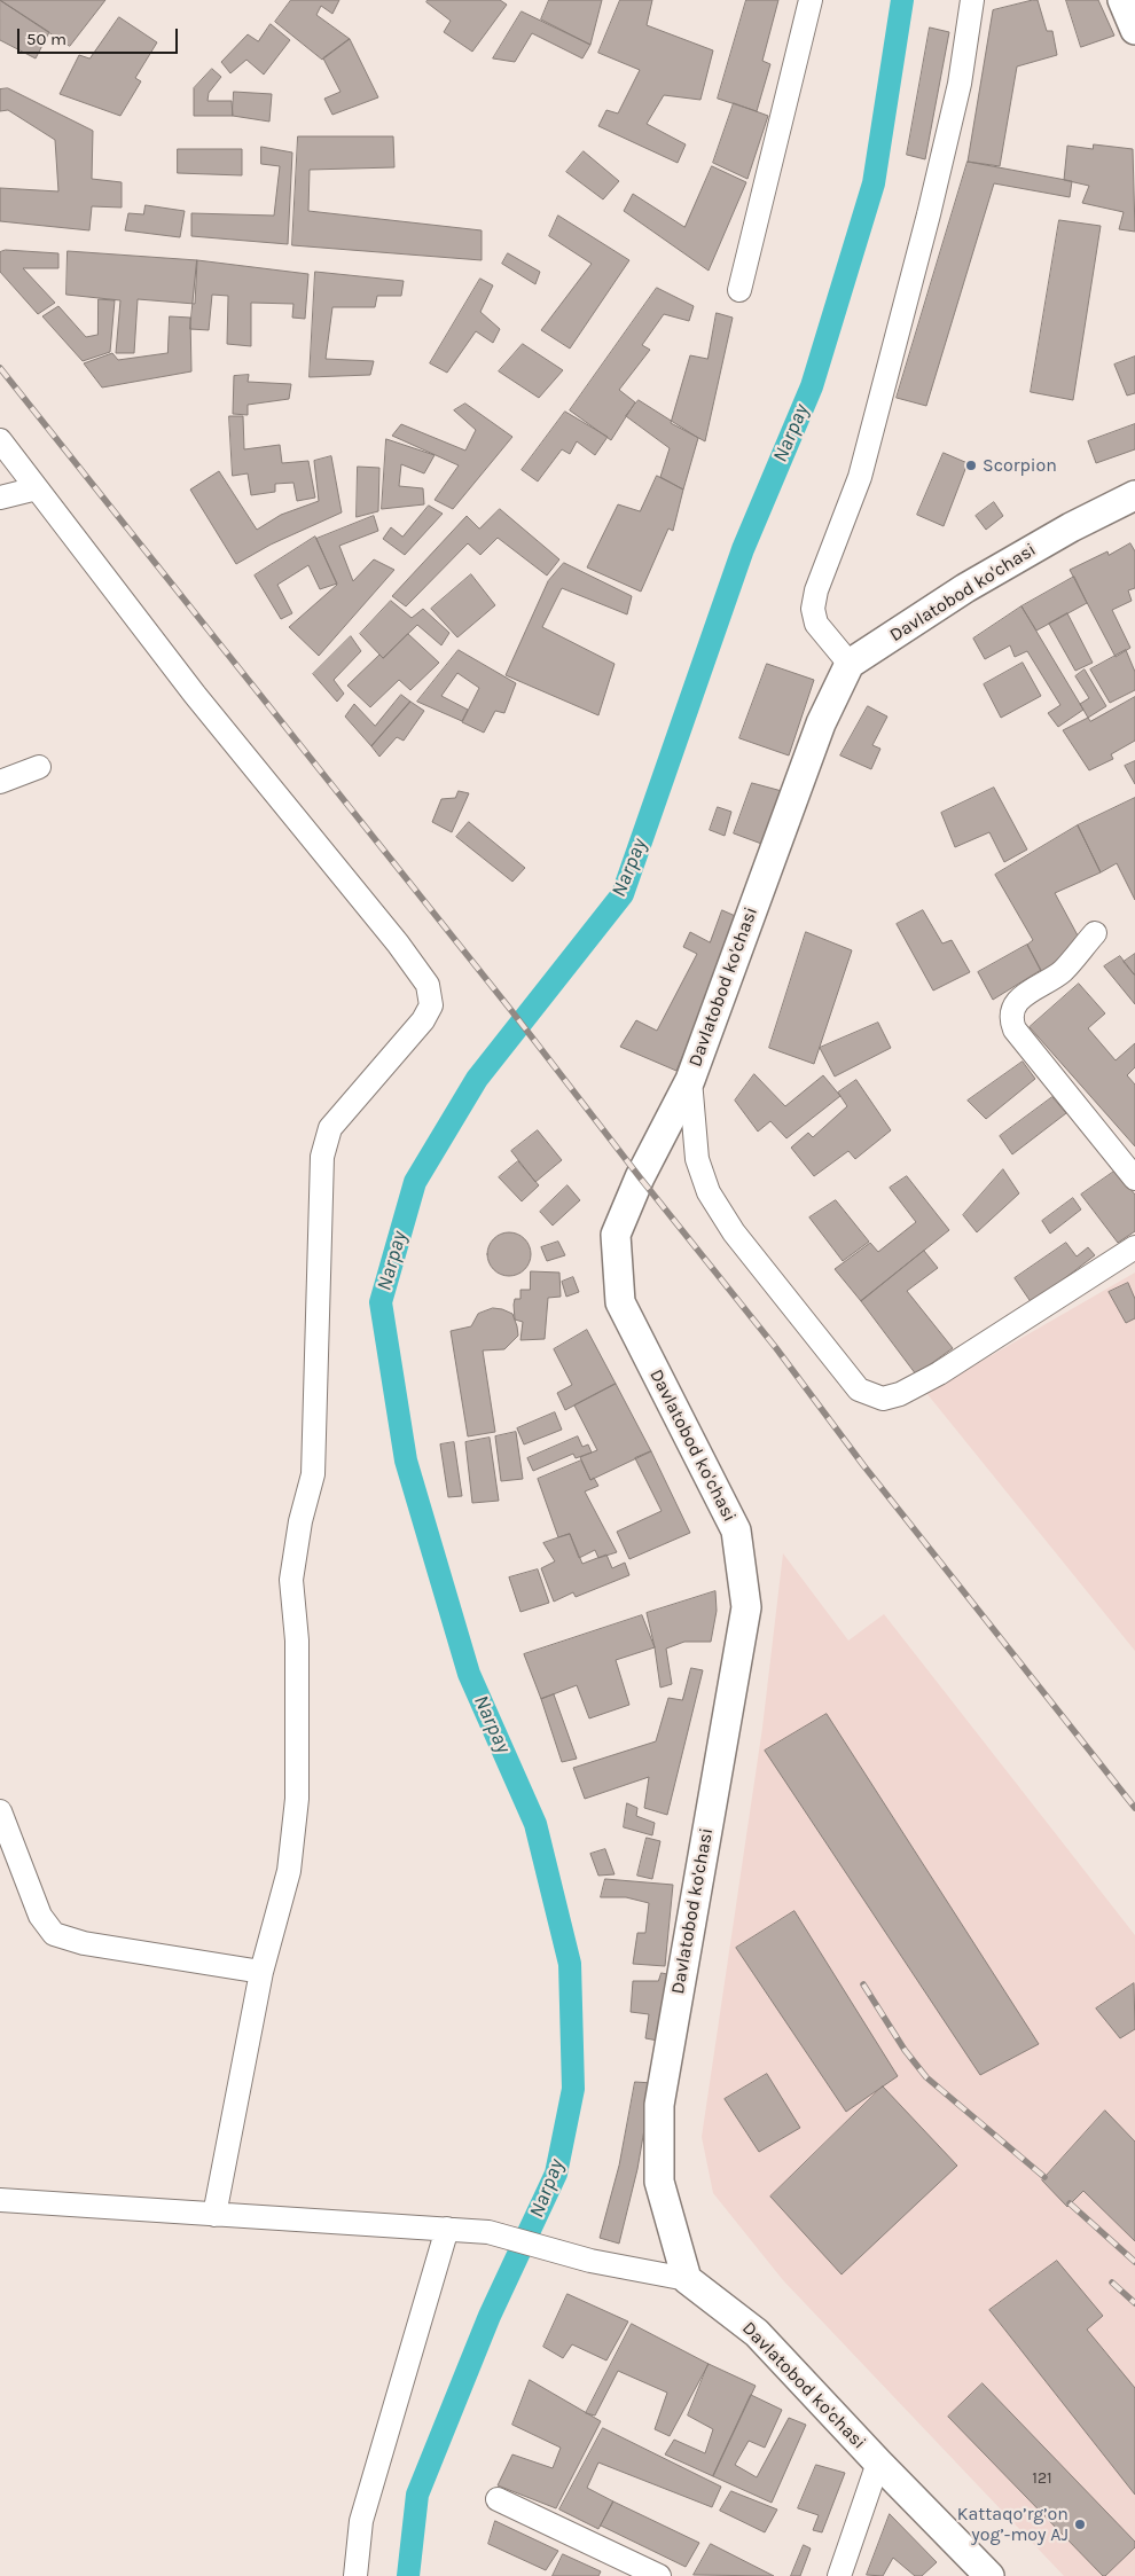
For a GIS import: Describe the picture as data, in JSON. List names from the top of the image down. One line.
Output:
{"streets":{"street":["Davlatobod ko'chasi"]},"water":["Narpay"],"places":["Scorpion","Kattaqo’rg’on yog’-moy AJ"],"house_numbers":["121"],"scale_bar":"50 m"}
